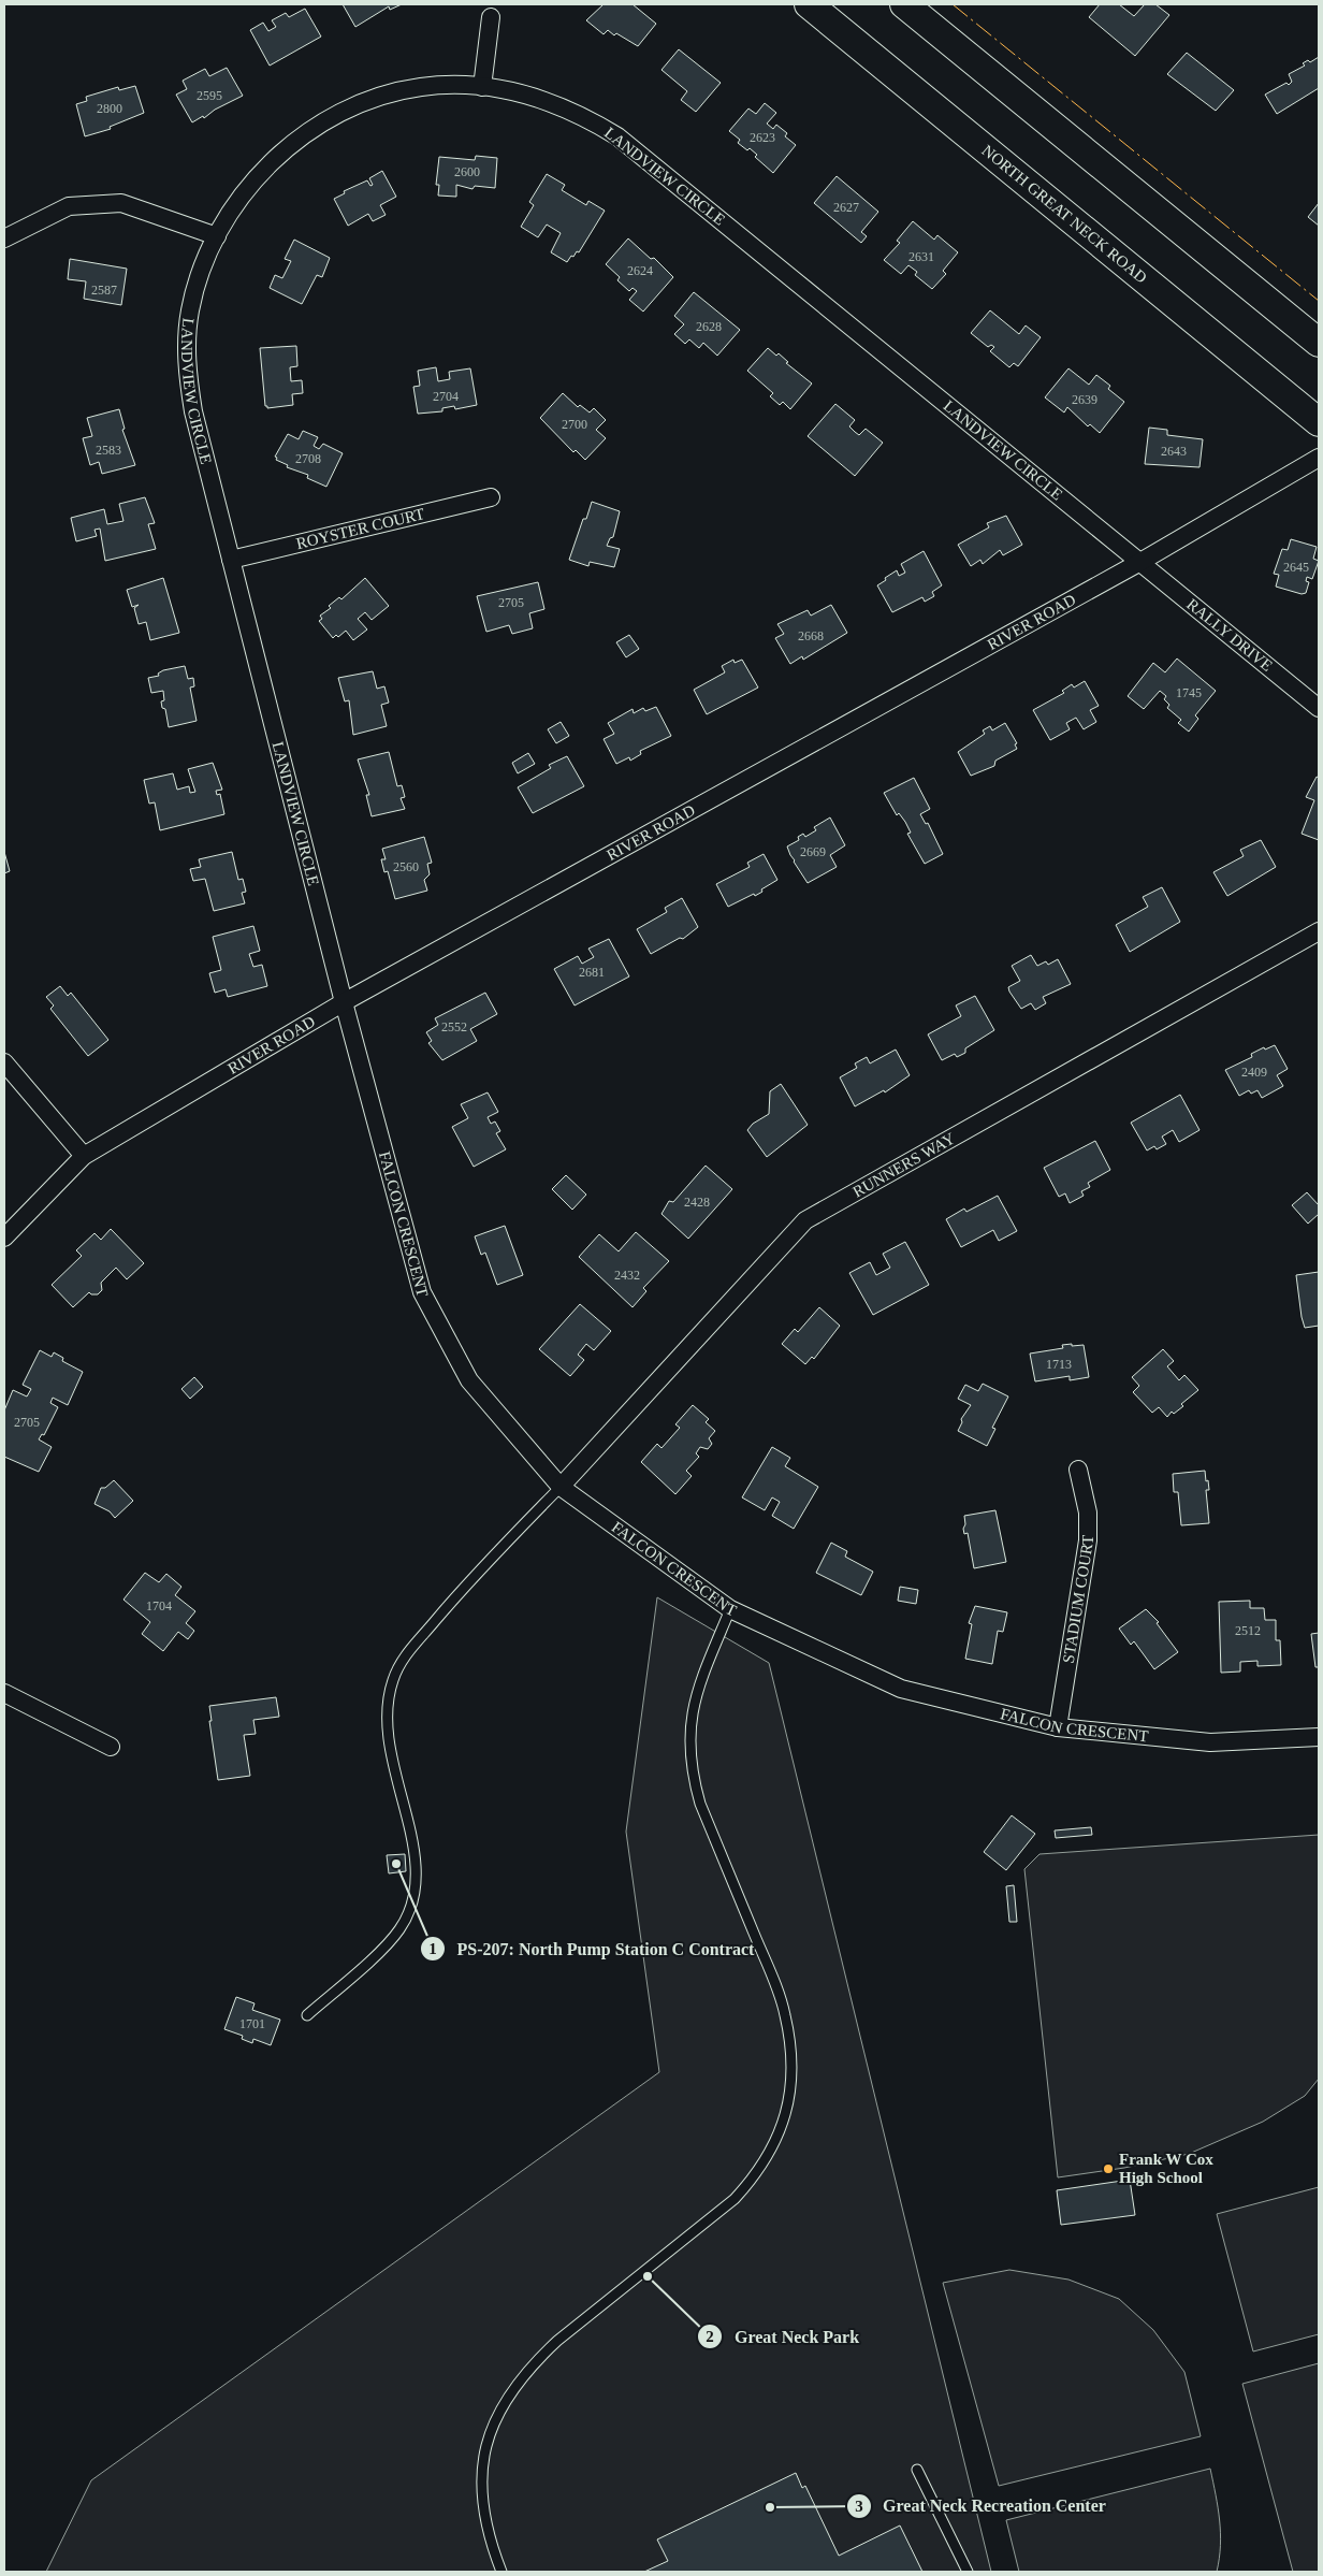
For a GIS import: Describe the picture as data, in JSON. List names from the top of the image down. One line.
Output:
{"streets":{"main road":["NORTH GREAT NECK ROAD"],"street":["LANDVIEW CIRCLE","ROYSTER COURT","RIVER ROAD","RALLY DRIVE","RUNNERS WAY","FALCON CRESCENT","STADIUM COURT"]},"crossings":[["LANDVIEW CIRCLE","ROYSTER COURT"],["LANDVIEW CIRCLE","RIVER ROAD"],["LANDVIEW CIRCLE","RALLY DRIVE"],["LANDVIEW CIRCLE","FALCON CRESCENT"],["RIVER ROAD","RALLY DRIVE"],["RIVER ROAD","FALCON CRESCENT"],["RUNNERS WAY","FALCON CRESCENT"],["FALCON CRESCENT","STADIUM COURT"]],"places":["PS-207: North Pump Station C Contract","Frank W Cox High School","Great Neck Park","Great Neck Recreation Center"],"house_numbers":["2595","2800","2623","2600","2627","2631","2624","2587","2628","2704","2639","2700","2583","2643","2708","2645","2705","2668","1745","2669","2560","2681","2552","2409","2428","2432","1713","2705","1704","2512","1701"]}
